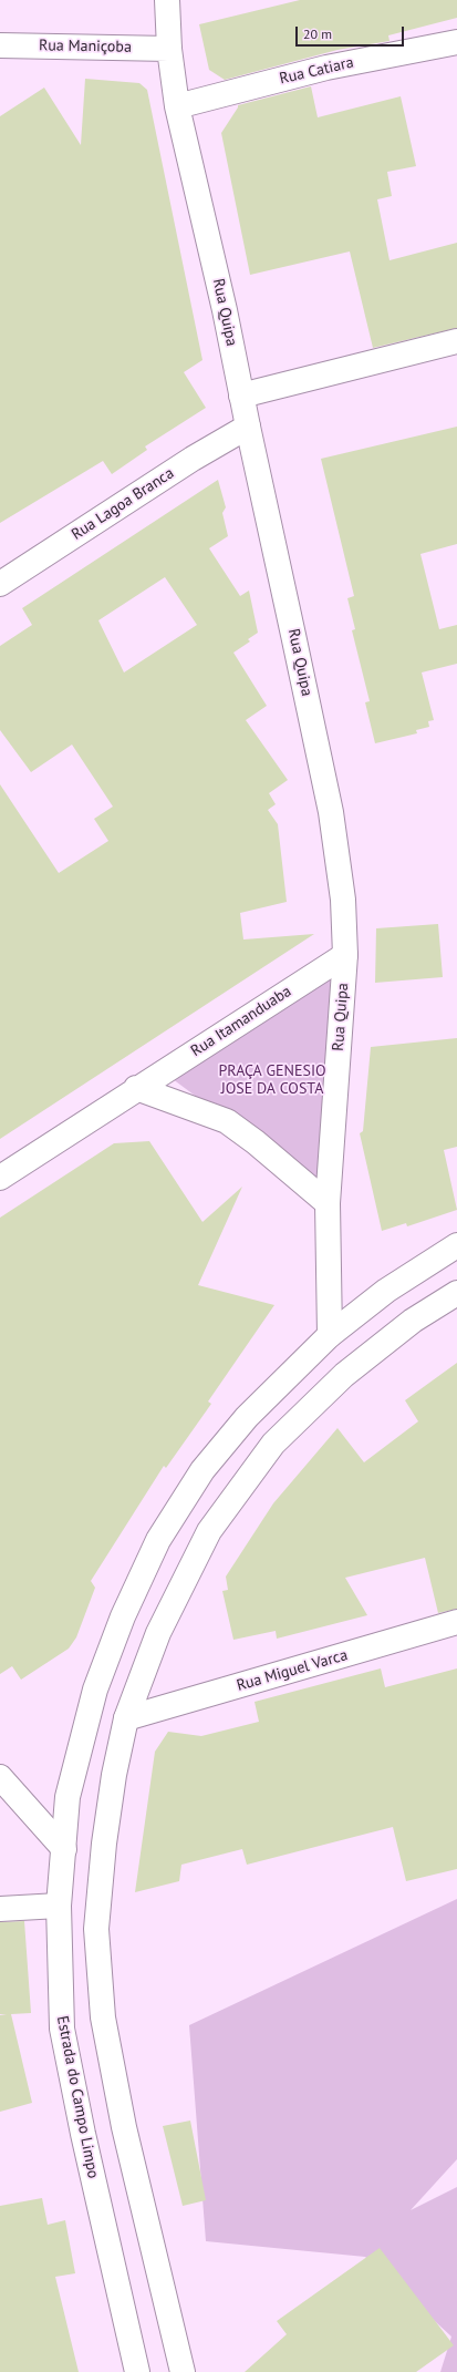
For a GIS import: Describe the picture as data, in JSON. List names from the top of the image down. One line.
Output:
{"streets":{"street":["Rua Maniçoba","Rua Catiara","Rua Quipa","Rua Lagoa Branca","Rua Itamanduaba","Rua Miguel Varca","Estrada do Campo Limpo"]},"crossings":[["Rua Maniçoba","Rua Quipa"],["Rua Catiara","Rua Quipa"],["Rua Quipa","Rua Lagoa Branca"],["Rua Quipa","Rua Itamanduaba"],["Rua Quipa","Estrada do Campo Limpo"]],"parks":["PRAÇA GENESIO JOSE DA COSTA"],"scale_bar":"20 m"}
